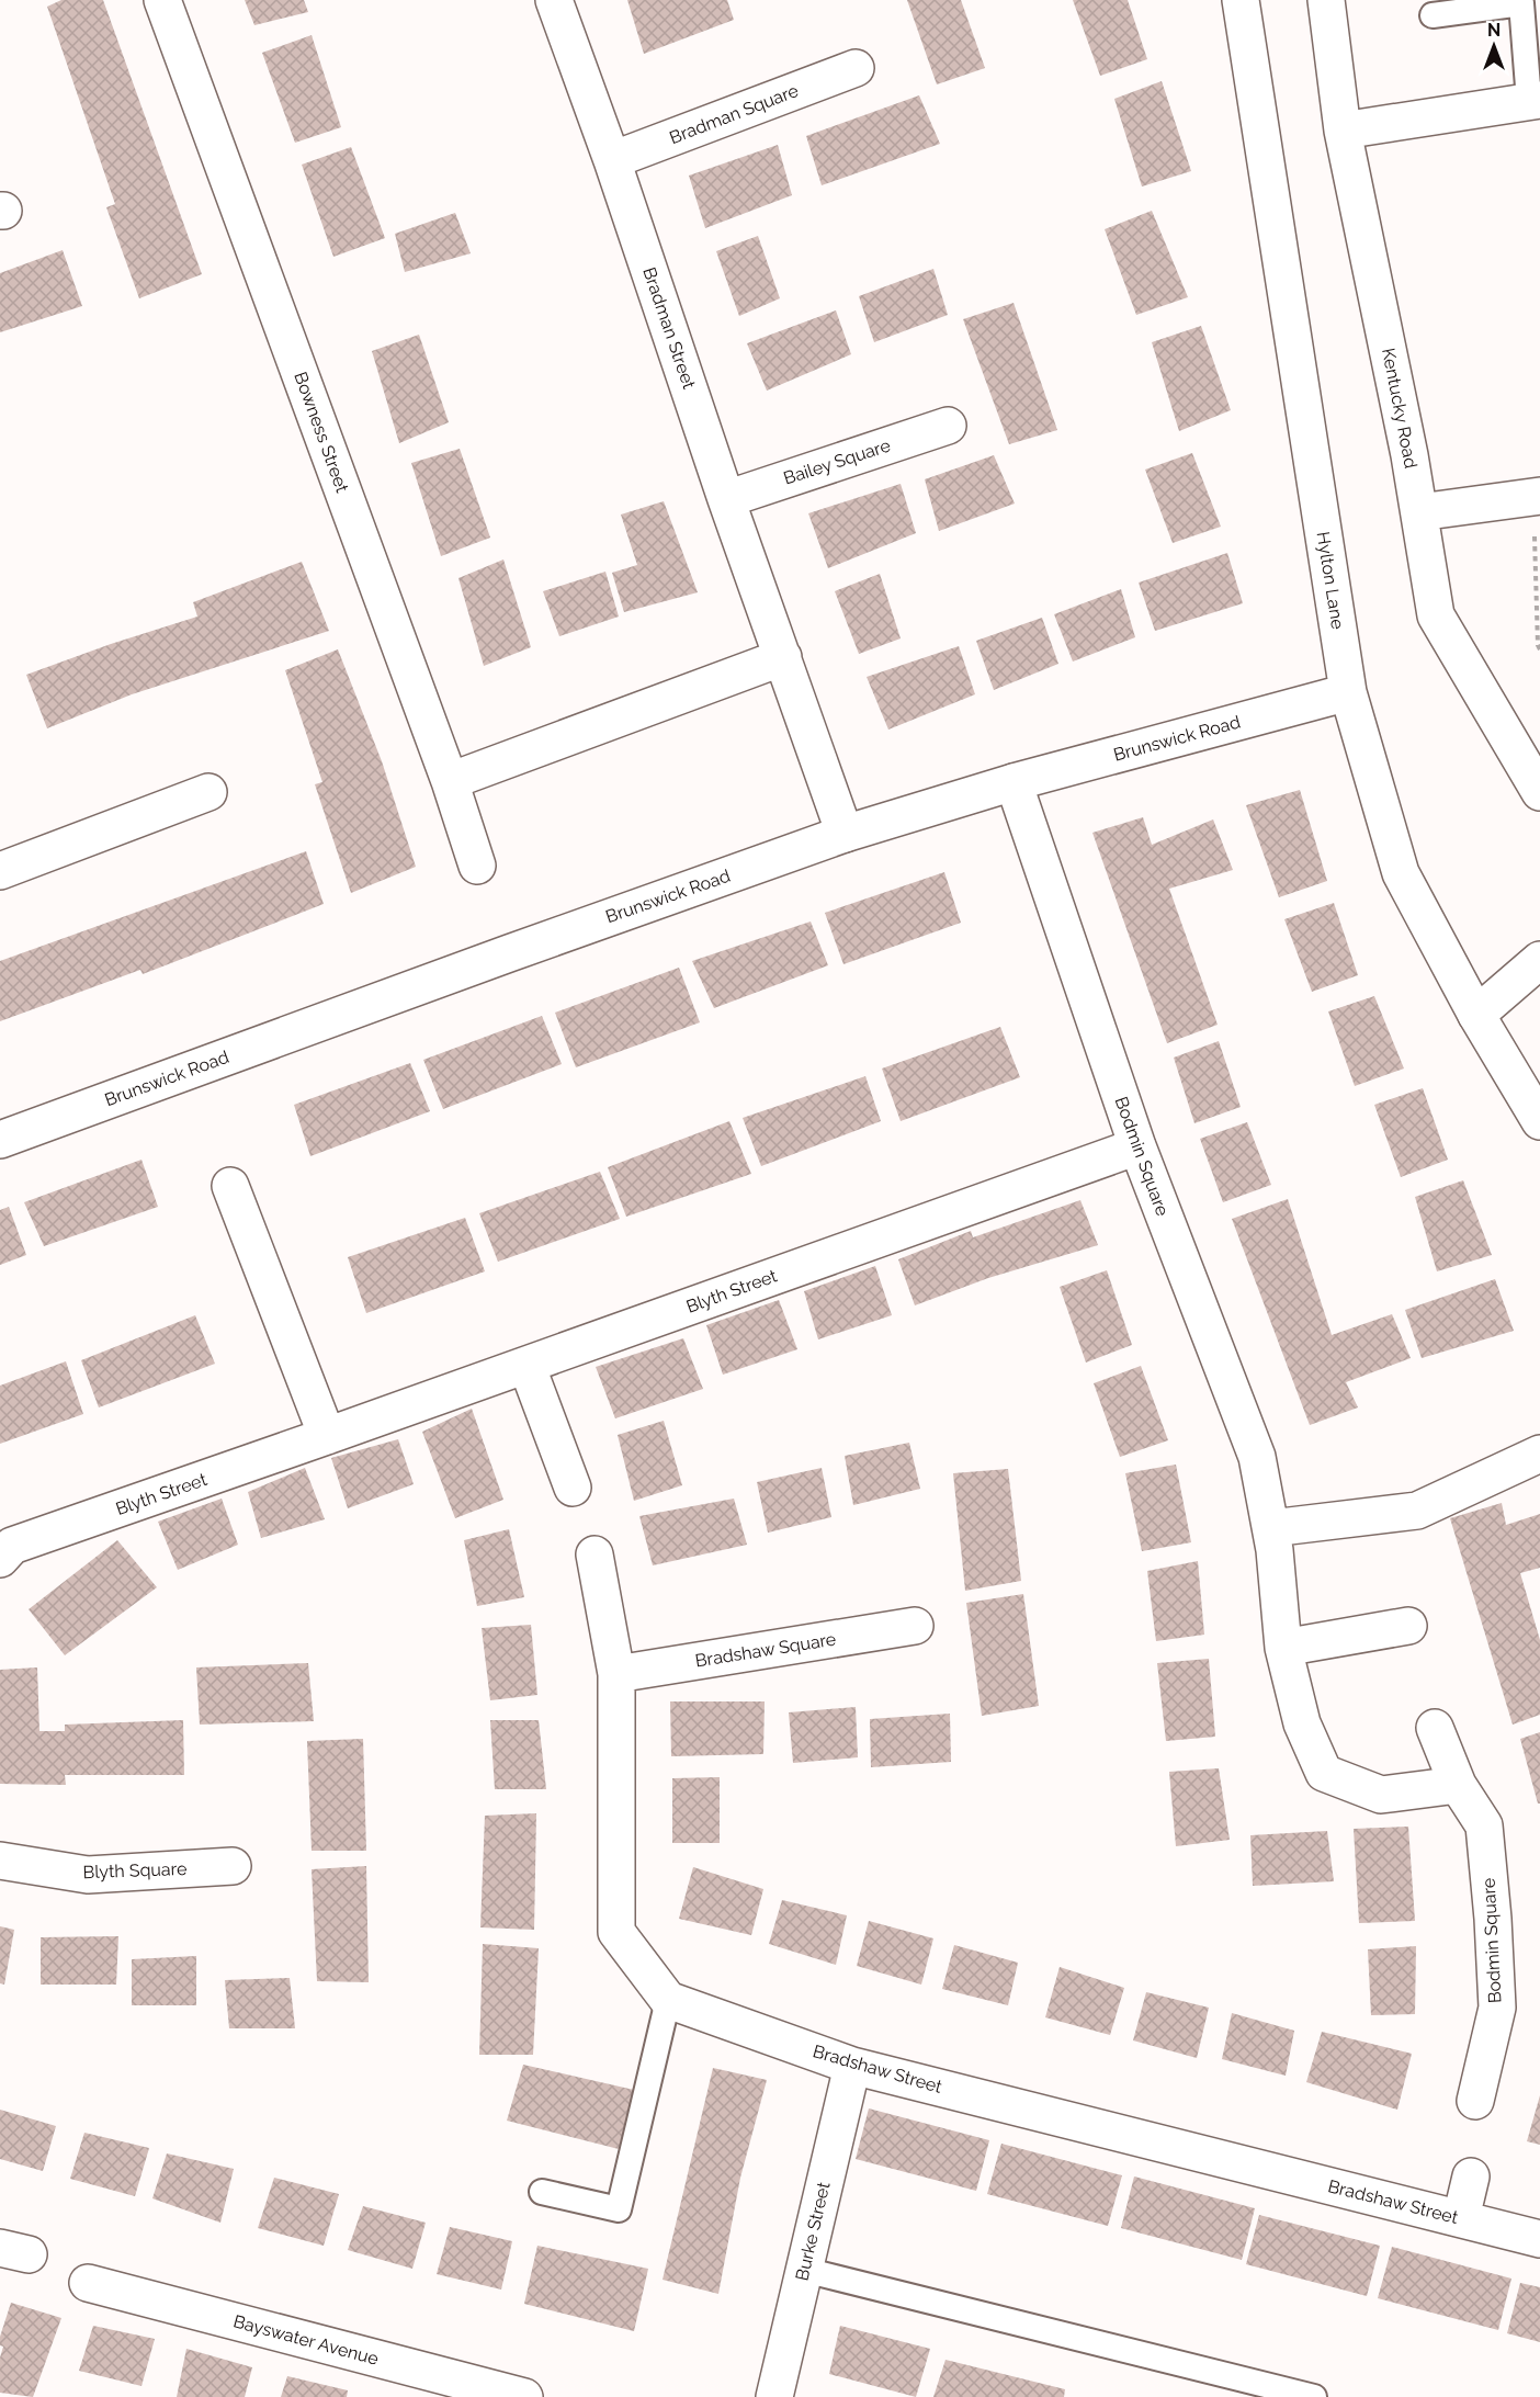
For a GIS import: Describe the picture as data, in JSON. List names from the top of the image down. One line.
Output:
{"streets":{"street":["Bradman Square","Bradman Street","Kentucky Road","Bowness Street","Bailey Square","Hylton Lane","Brunswick Road","Bodmin Square","Blyth Street","Bradshaw Square","Blyth Square","Bradshaw Street","Burke Street","Bayswater Avenue"]},"crossings":[["Bradman Square","Bradman Street"],["Bradman Street","Bailey Square"],["Bradman Street","Brunswick Road"],["Hylton Lane","Brunswick Road"],["Brunswick Road","Bodmin Square"],["Bodmin Square","Blyth Street"],["Bradshaw Street","Burke Street"]],"north":"top"}
